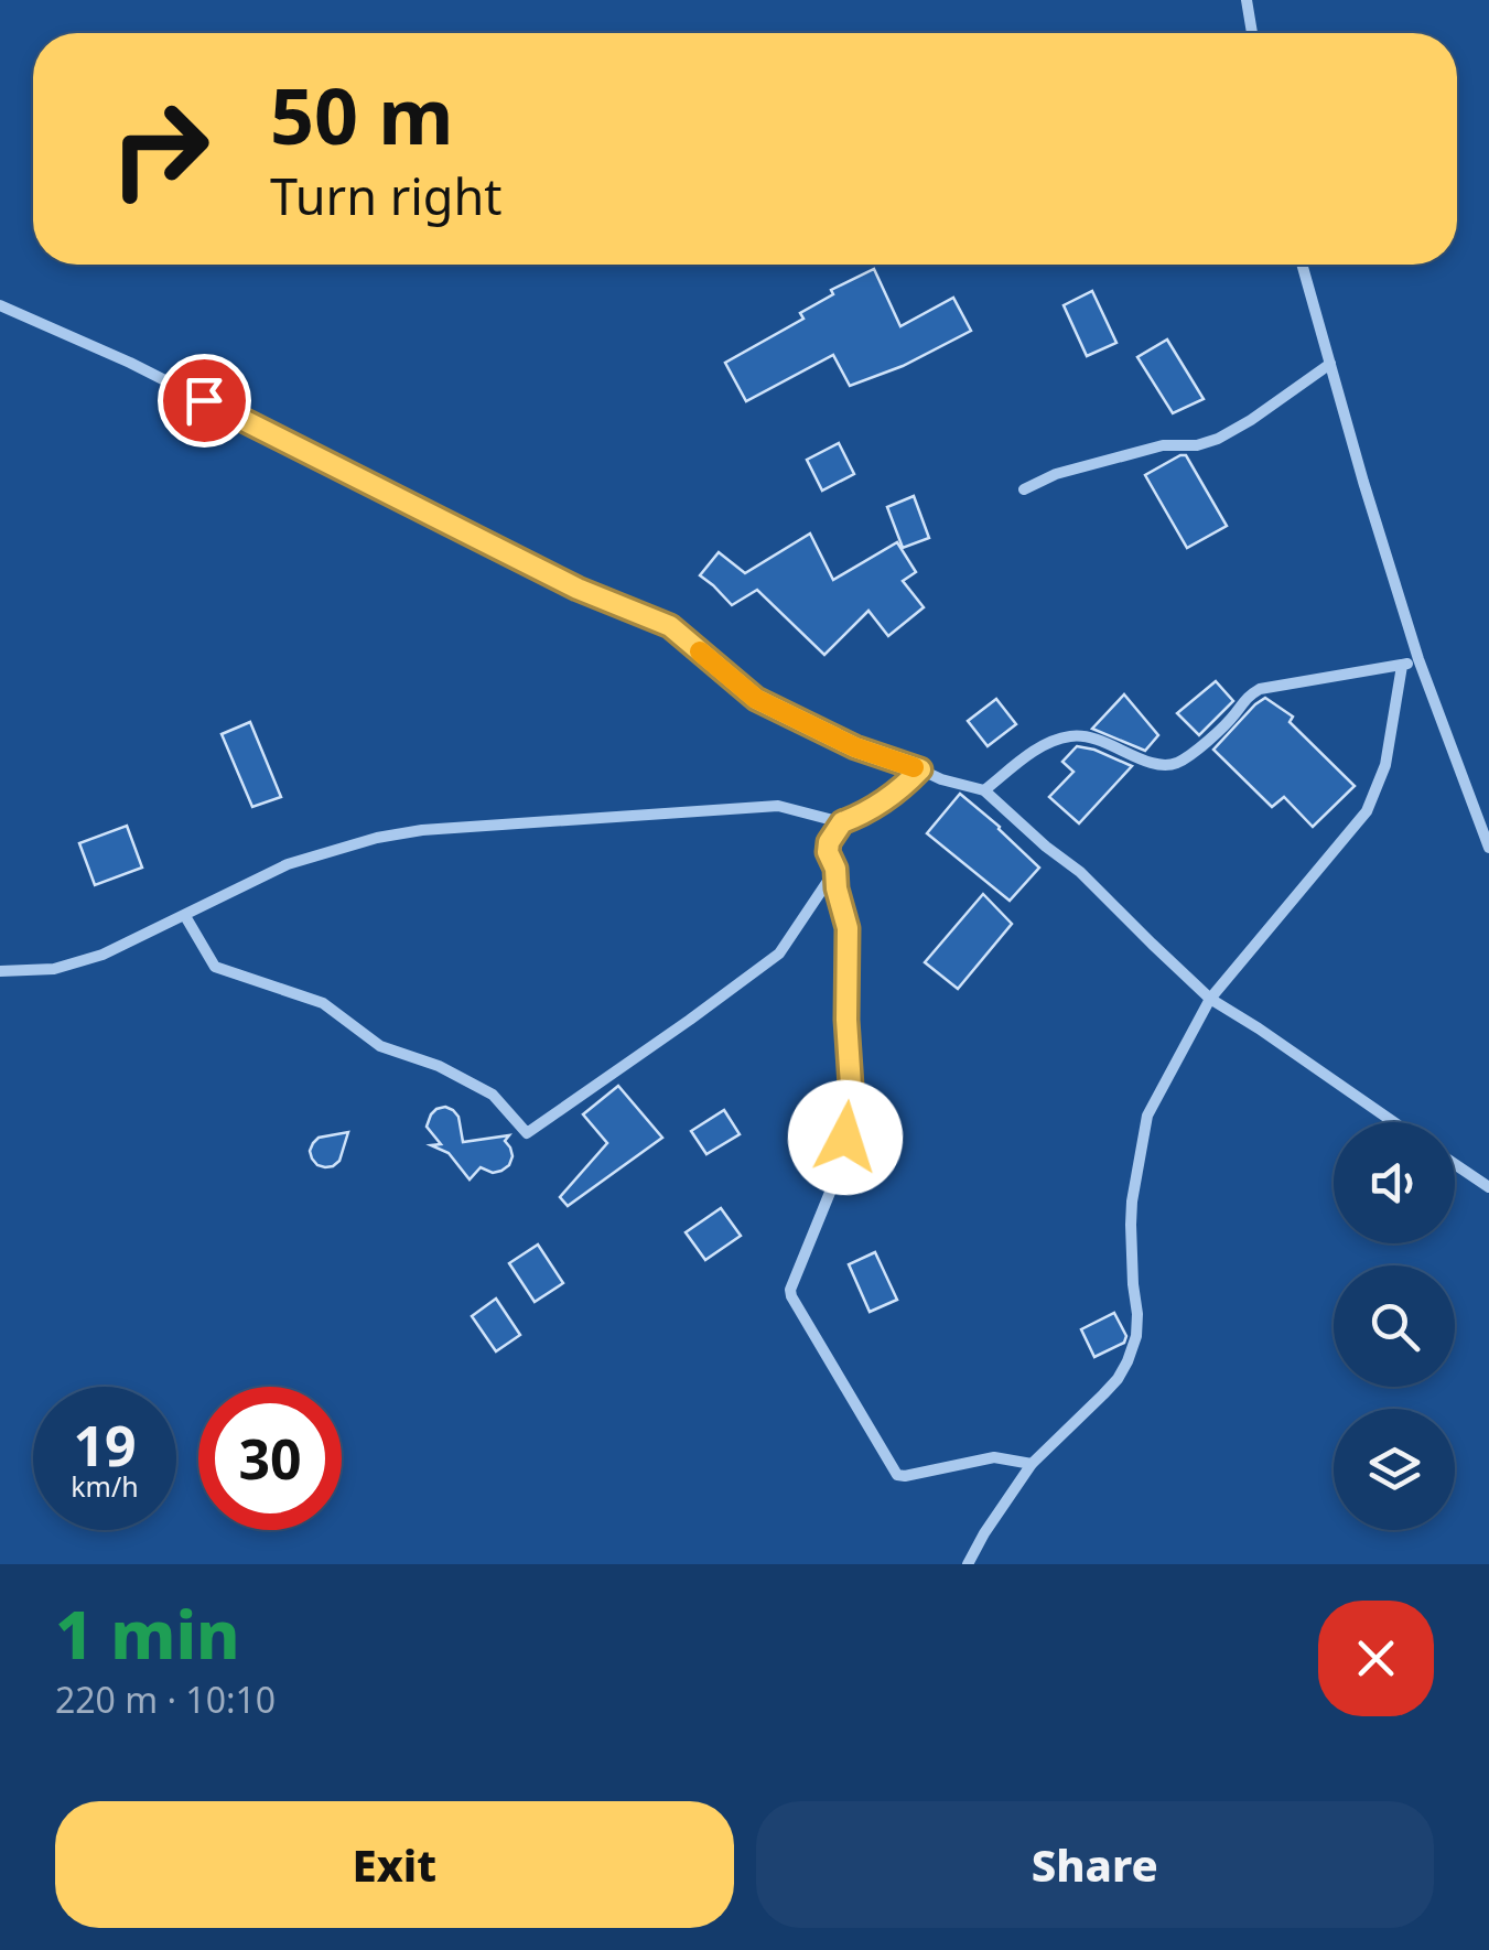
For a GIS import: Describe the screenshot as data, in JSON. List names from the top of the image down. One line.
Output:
{"page":{"turn":["50 m","Turn right"],"speed":"19 km/h","limit":"30","heading":["1 min","220 m · 10:10"],"buttons":["Exit","Share"]}}
